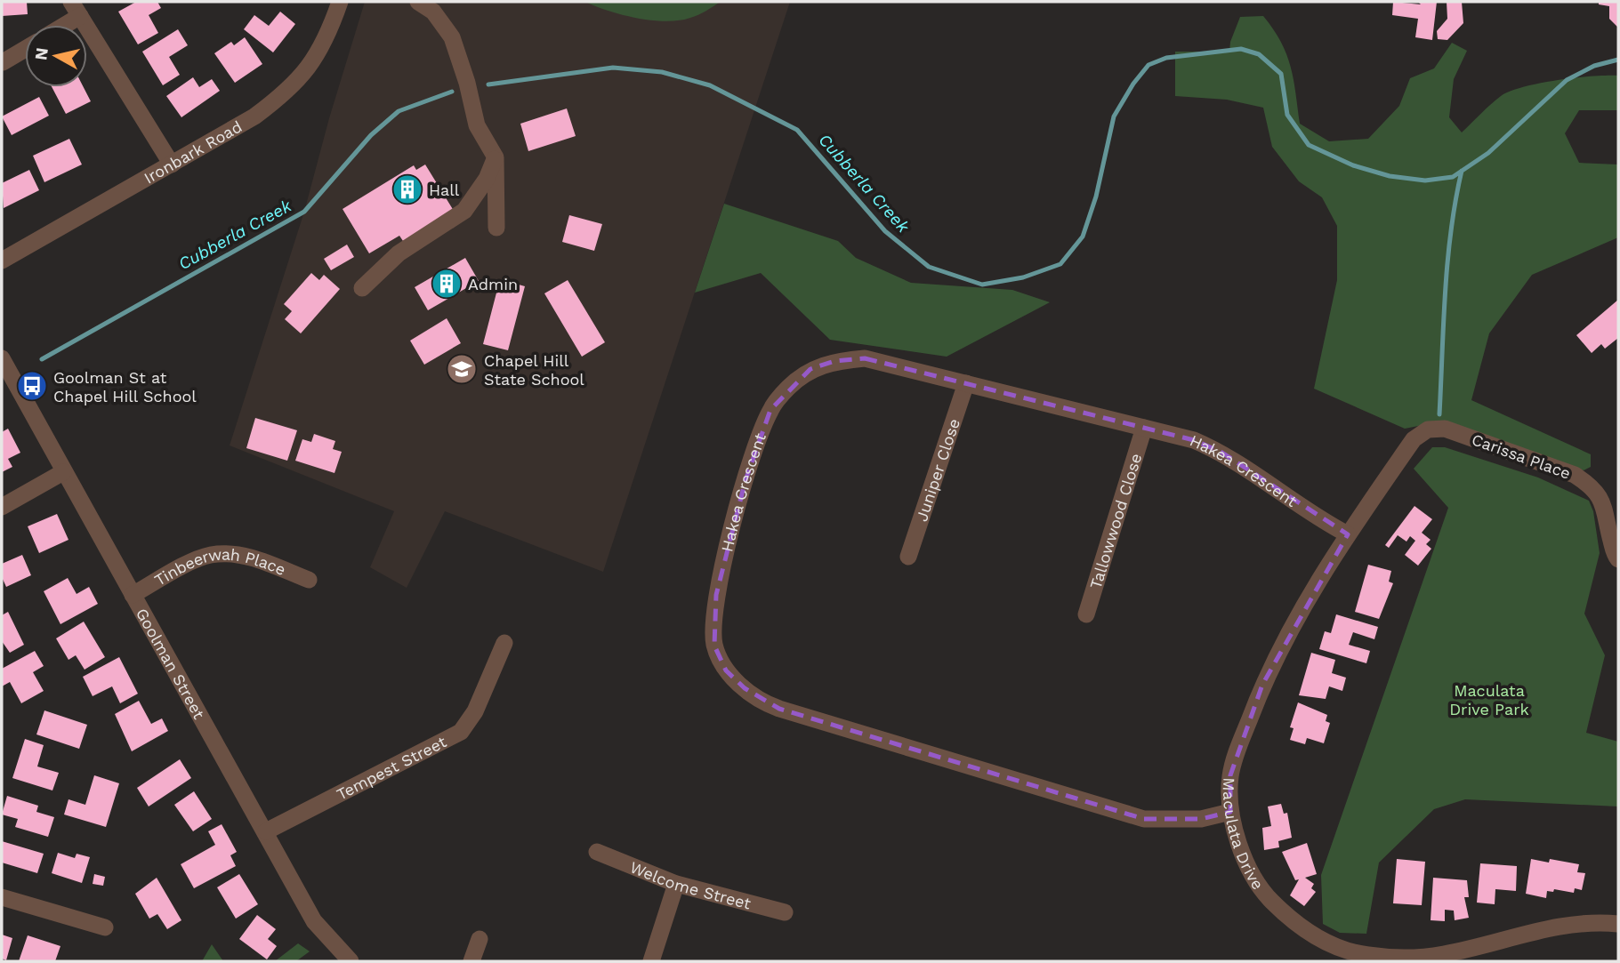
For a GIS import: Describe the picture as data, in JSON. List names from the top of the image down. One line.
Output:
{"streets":{"street":["Ironbark Road","Carissa Place","Juniper Close","Hakea Crescent","Tallowwood Close","Tinbeerwah Place","Goolman Street","Tempest Street","Maculata Drive","Welcome Street"]},"crossings":[["Carissa Place","Maculata Drive"],["Juniper Close","Hakea Crescent"],["Hakea Crescent","Tallowwood Close"],["Hakea Crescent","Maculata Drive"],["Tinbeerwah Place","Goolman Street"],["Goolman Street","Tempest Street"]],"water":["Cubberla Creek"],"parks":["Maculata Drive Park"],"places":{"building":["Hall","Admin"],"school or university":["Chapel Hill State School"],"bus stop":["Goolman St at Chapel Hill School"]},"north":"left"}
